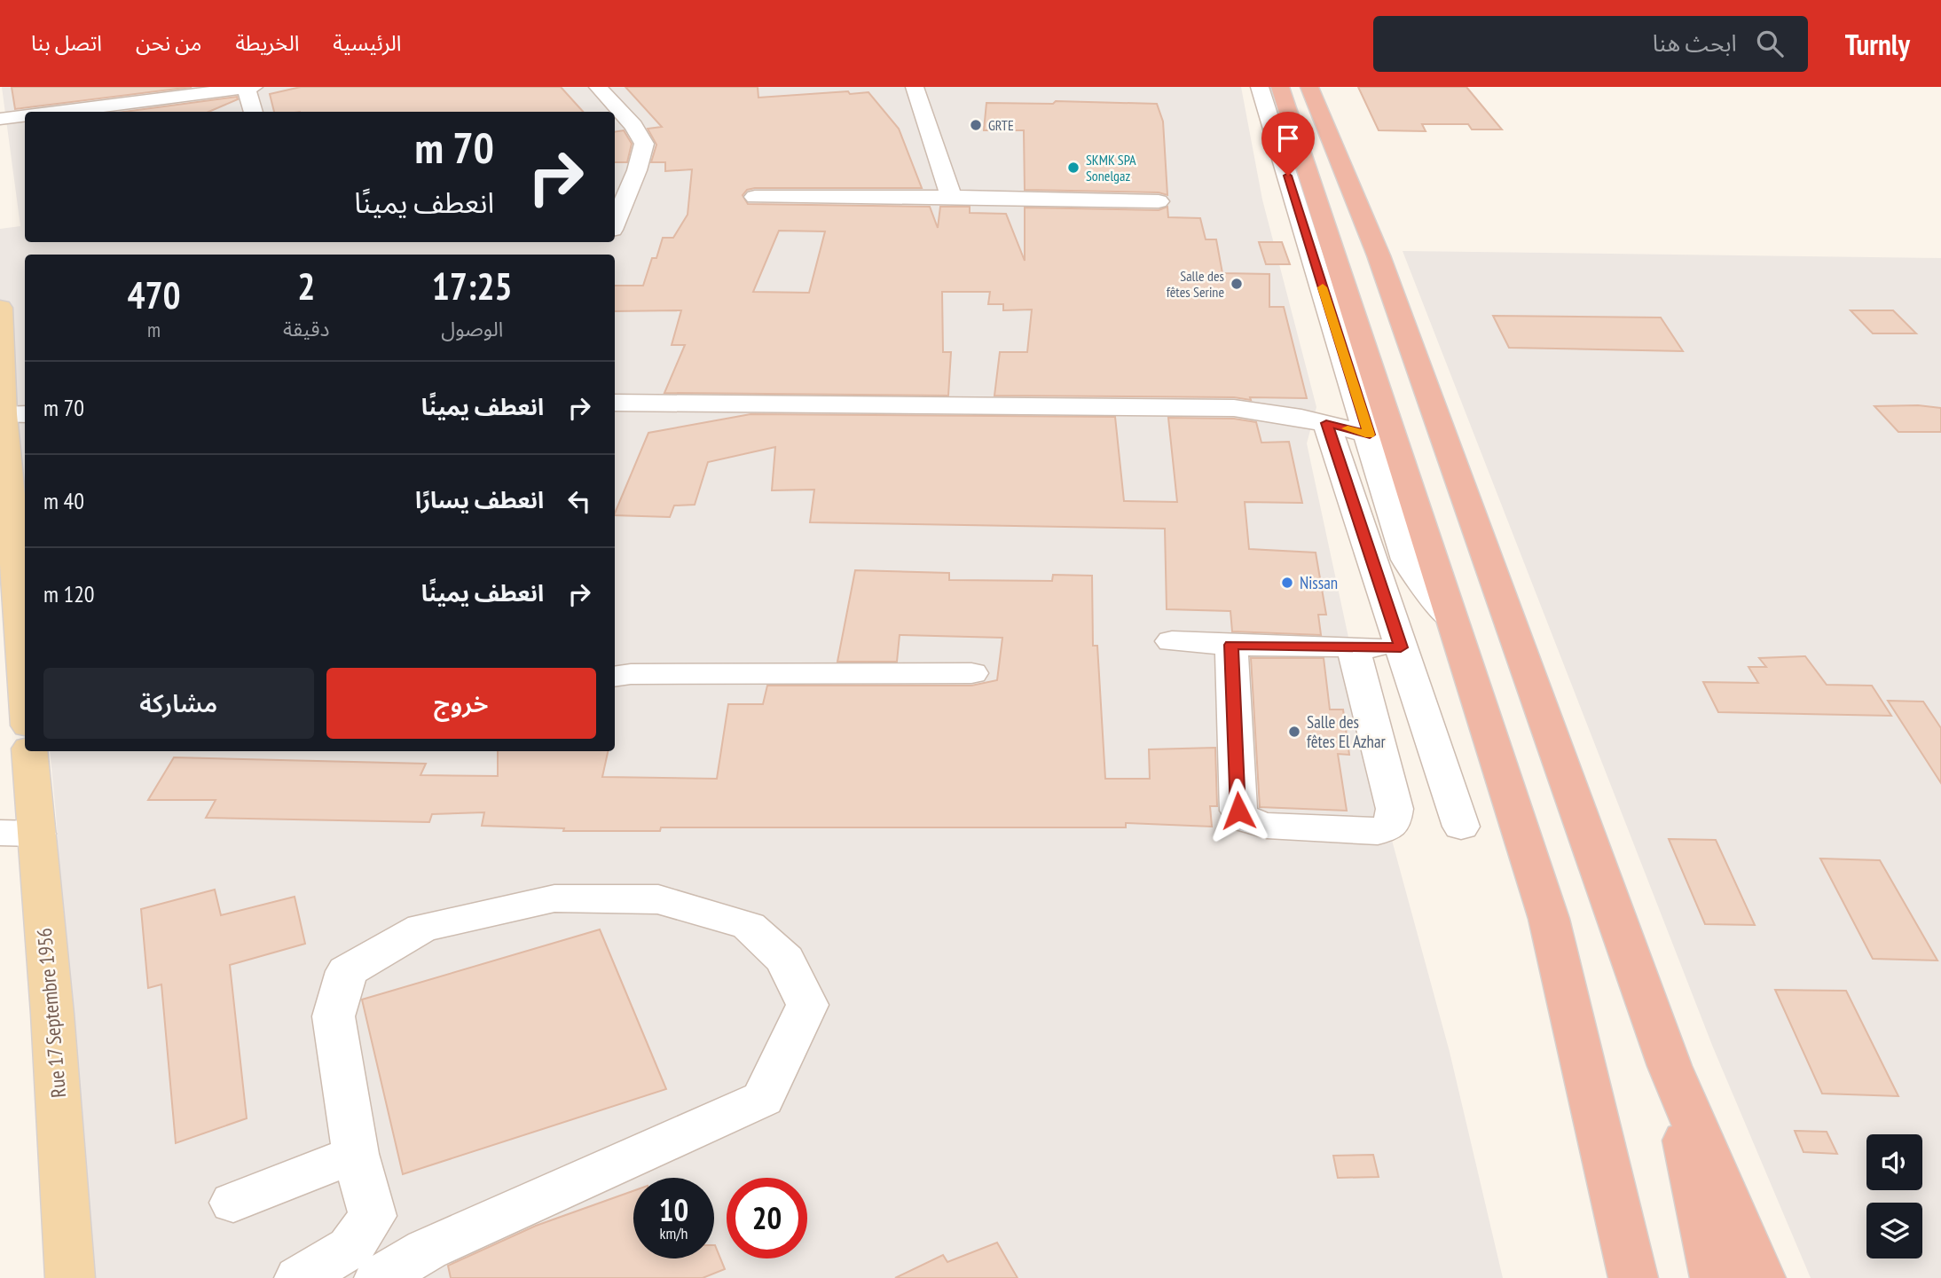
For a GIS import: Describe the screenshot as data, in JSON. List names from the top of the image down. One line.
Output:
{"streets":{"main road":["Rue 17 Septembre 1956"]},"places":["GRTE","SKMK SPA Sonelgaz","Salle des fêtes Serine","Nissan","Salle des fêtes El Azhar"],"page":{"header":"Turnly","search":"ابحث هنا","nav":["الرئيسية","الخريطة","من نحن","اتصل بنا"],"turn":["70 m","انعطف يمينًا"],"eta":["17:25","الوصول","2","دقيقة","470","m"],"list":[{"name":"انعطف يمينًا","value":"70 m"},{"name":"انعطف يسارًا","value":"40 m"},{"name":"انعطف يمينًا","value":"120 m"}],"buttons":["خروج","مشاركة"],"speed":"10 km/h","limit":"20"}}
